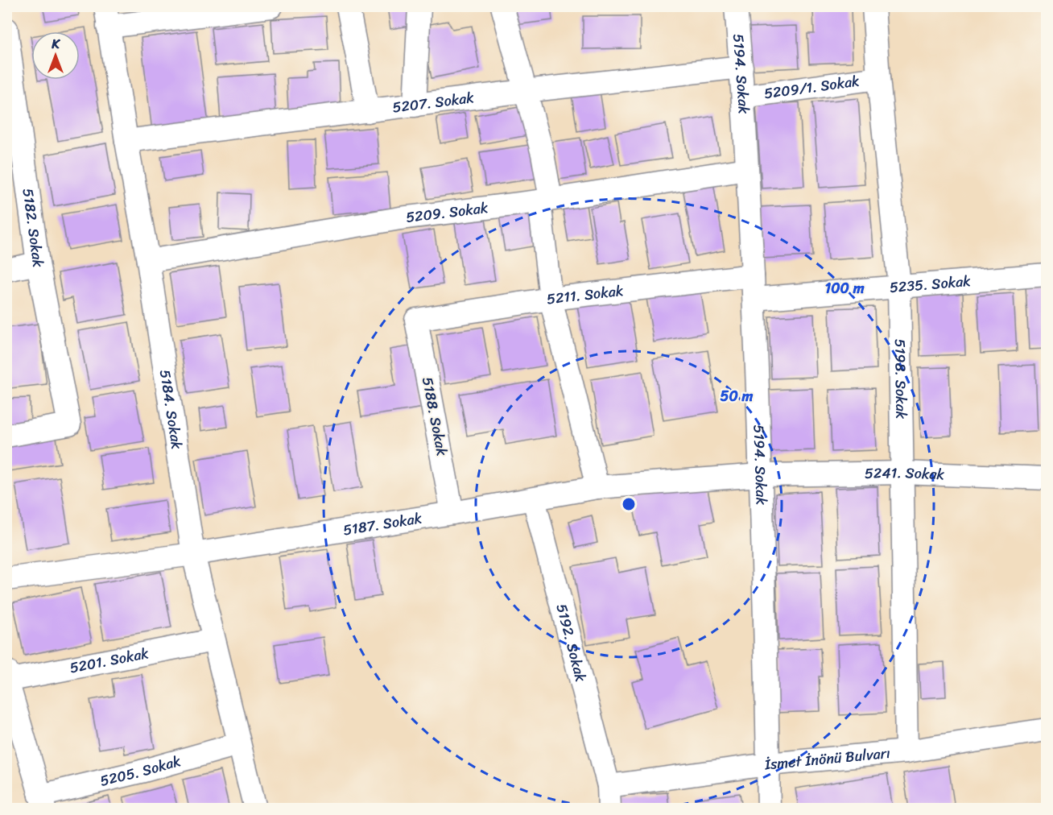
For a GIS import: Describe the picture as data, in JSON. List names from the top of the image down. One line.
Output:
{"streets":{"street":["5194. Sokak","5209/1. Sokak","5207. Sokak","5209. Sokak","5182. Sokak","5235. Sokak","5211. Sokak","5198. Sokak","5184. Sokak","5188. Sokak","5241. Sokak","5187. Sokak","5192. Sokak","5201. Sokak","İsmet İnönü Bulvarı","5205. Sokak"]},"crossings":[["5194. Sokak","5209/1. Sokak"],["5194. Sokak","5207. Sokak"],["5194. Sokak","5209. Sokak"],["5194. Sokak","5235. Sokak"],["5194. Sokak","5211. Sokak"],["5194. Sokak","5241. Sokak"],["5194. Sokak","5187. Sokak"],["5194. Sokak","İsmet İnönü Bulvarı"],["5209/1. Sokak","5198. Sokak"],["5207. Sokak","5184. Sokak"],["5209. Sokak","5184. Sokak"],["5235. Sokak","5198. Sokak"],["5211. Sokak","5188. Sokak"],["5198. Sokak","5241. Sokak"],["5198. Sokak","İsmet İnönü Bulvarı"],["5184. Sokak","5187. Sokak"],["5184. Sokak","5201. Sokak"],["5184. Sokak","5205. Sokak"],["5188. Sokak","5187. Sokak"],["5241. Sokak","5187. Sokak"],["5187. Sokak","5192. Sokak"],["5192. Sokak","İsmet İnönü Bulvarı"]],"north":"top","rings":["100 m","50 m"]}
